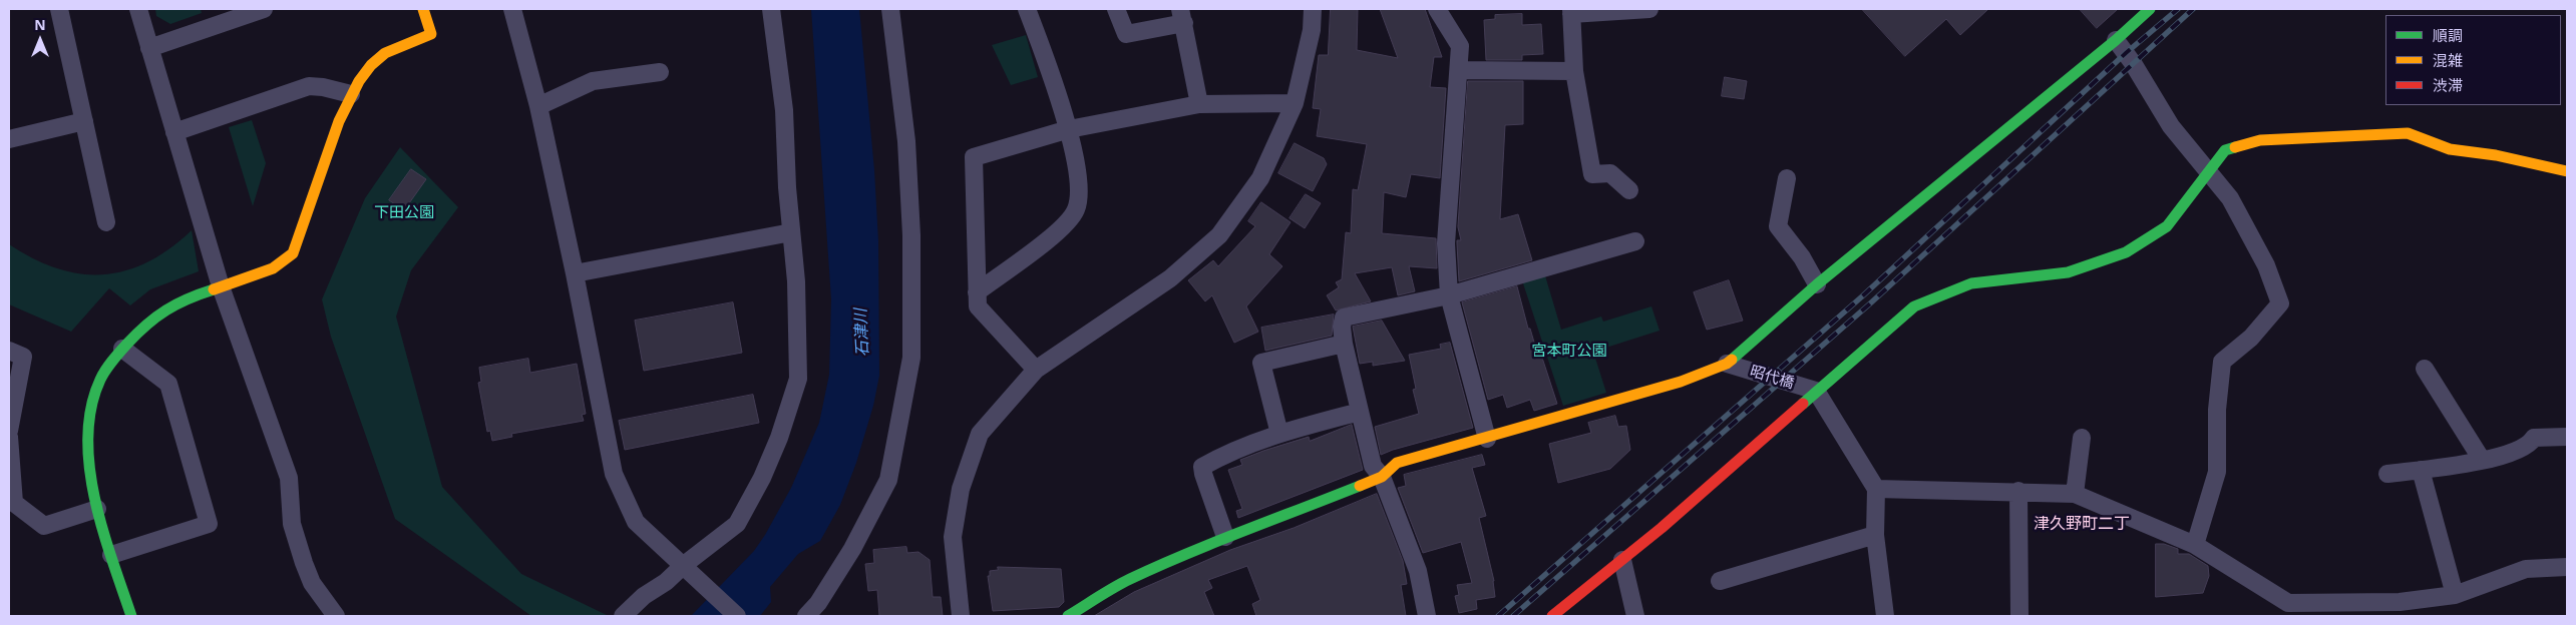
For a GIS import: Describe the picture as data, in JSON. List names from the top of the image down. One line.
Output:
{"streets":{"street":["昭代橋"]},"districts":["津久野町二丁"],"water":["石津川"],"parks":["下田公園","宮本町公園"],"legend":["順調","混雑","渋滞"],"north":"top"}
